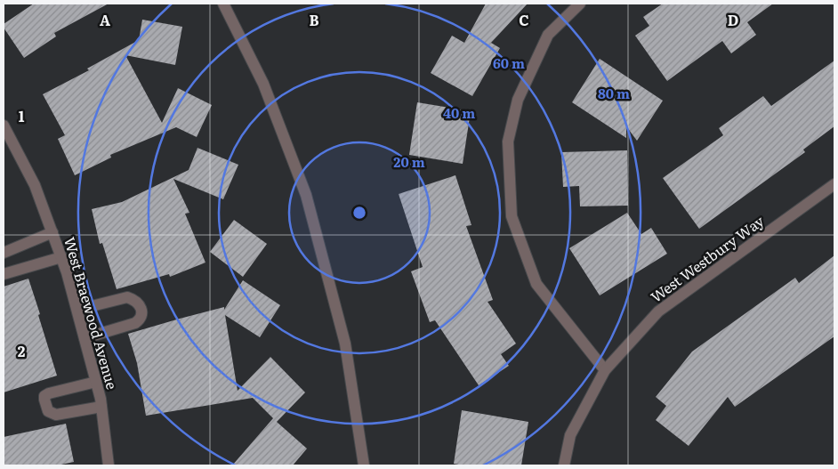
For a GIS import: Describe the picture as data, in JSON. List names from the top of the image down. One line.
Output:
{"streets":{"street":["West Westbury Way","West Braewood Avenue"]},"grid":{"columns":["A","B","C","D"],"rows":["1","2"]},"rings":["60 m","80 m","40 m","20 m"]}
